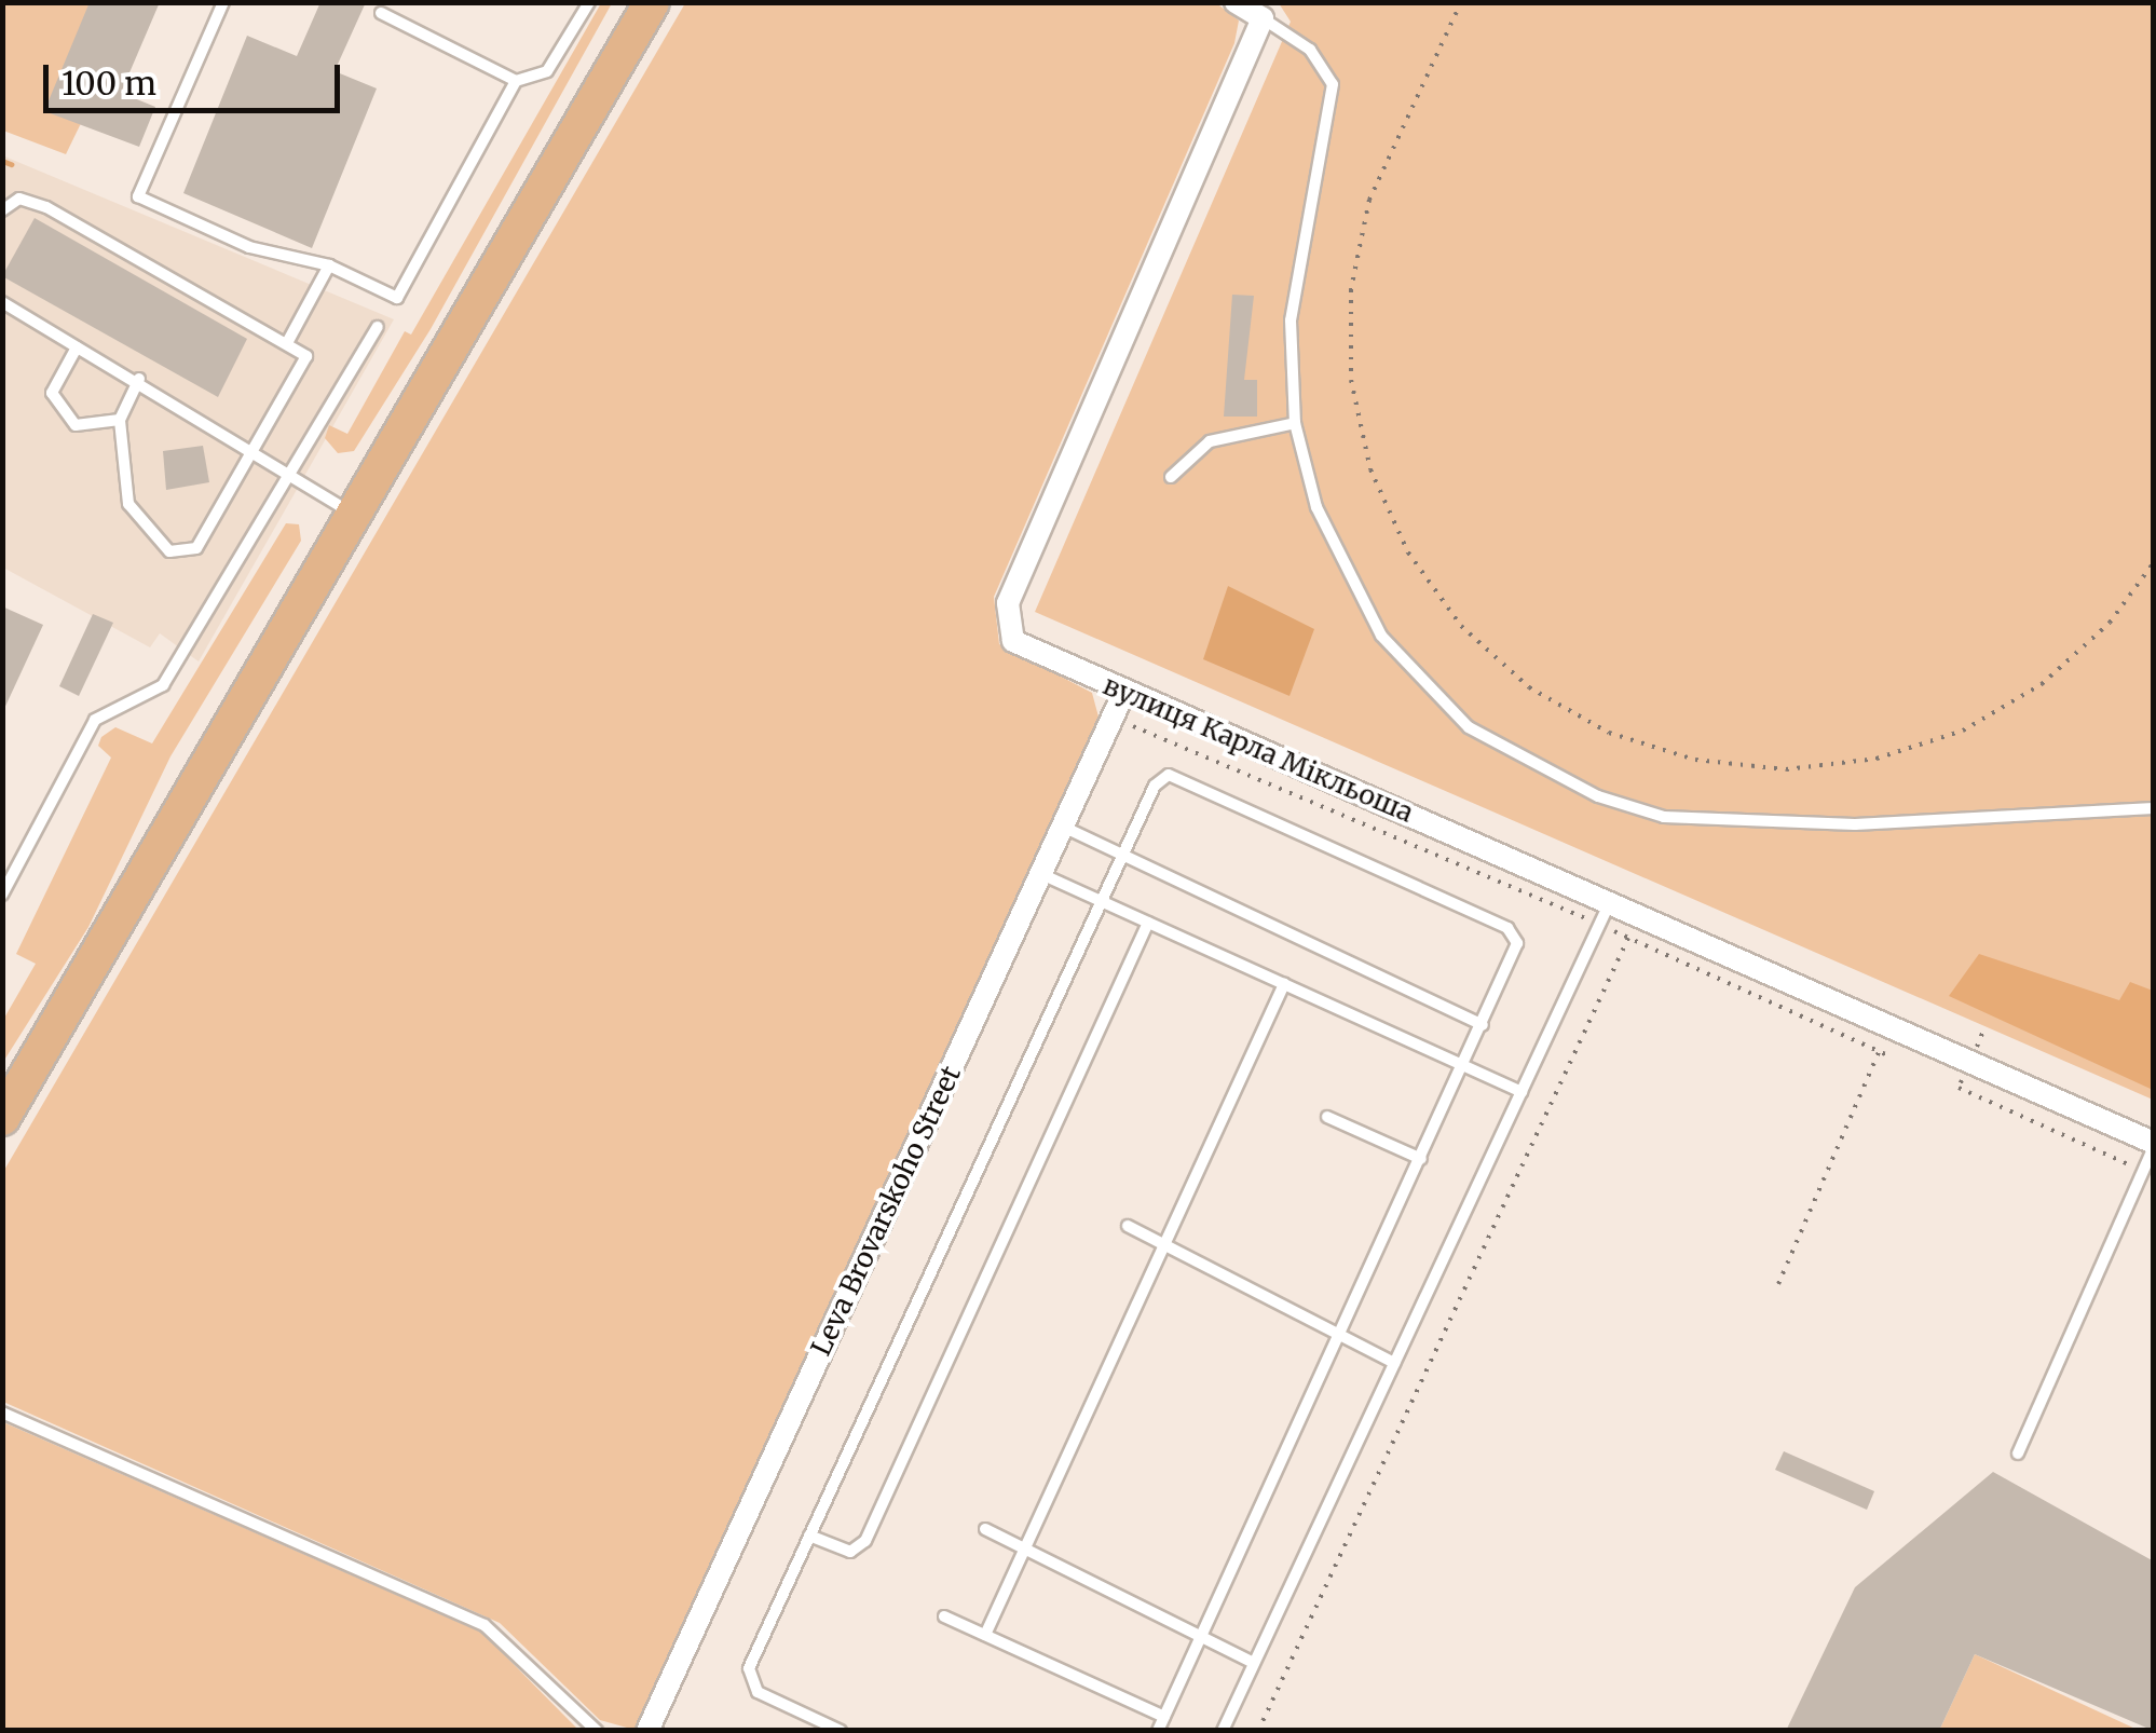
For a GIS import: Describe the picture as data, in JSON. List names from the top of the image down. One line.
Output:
{"streets":{"street":["вулиця Карла Мікльоша","Leva Brovarskoho Street"]},"crossings":[["вулиця Карла Мікльоша","Leva Brovarskoho Street"]],"scale_bar":"100 m"}
